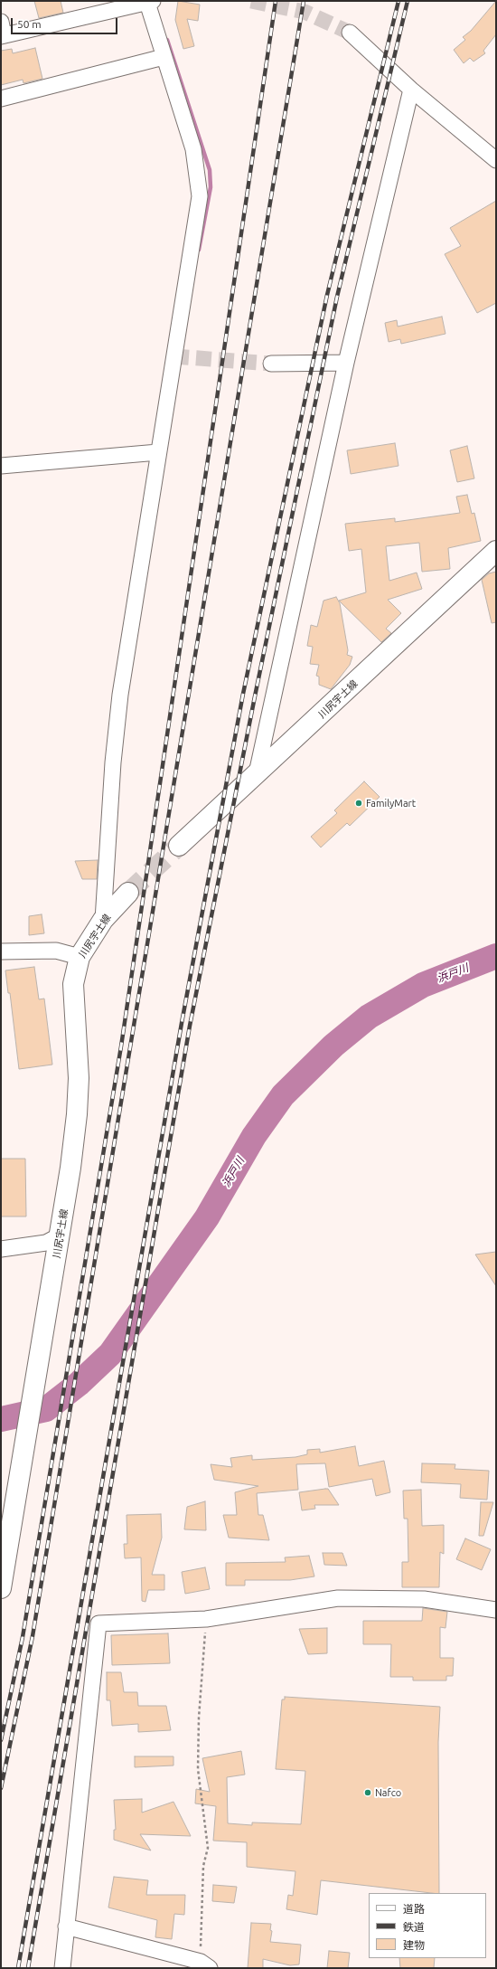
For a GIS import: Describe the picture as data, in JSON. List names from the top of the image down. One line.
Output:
{"streets":{"main road":["川尻宇土線"]},"water":["浜戸川"],"places":["FamilyMart","Nafco"],"legend":["道路","鉄道","建物"],"scale_bar":"50 m"}
